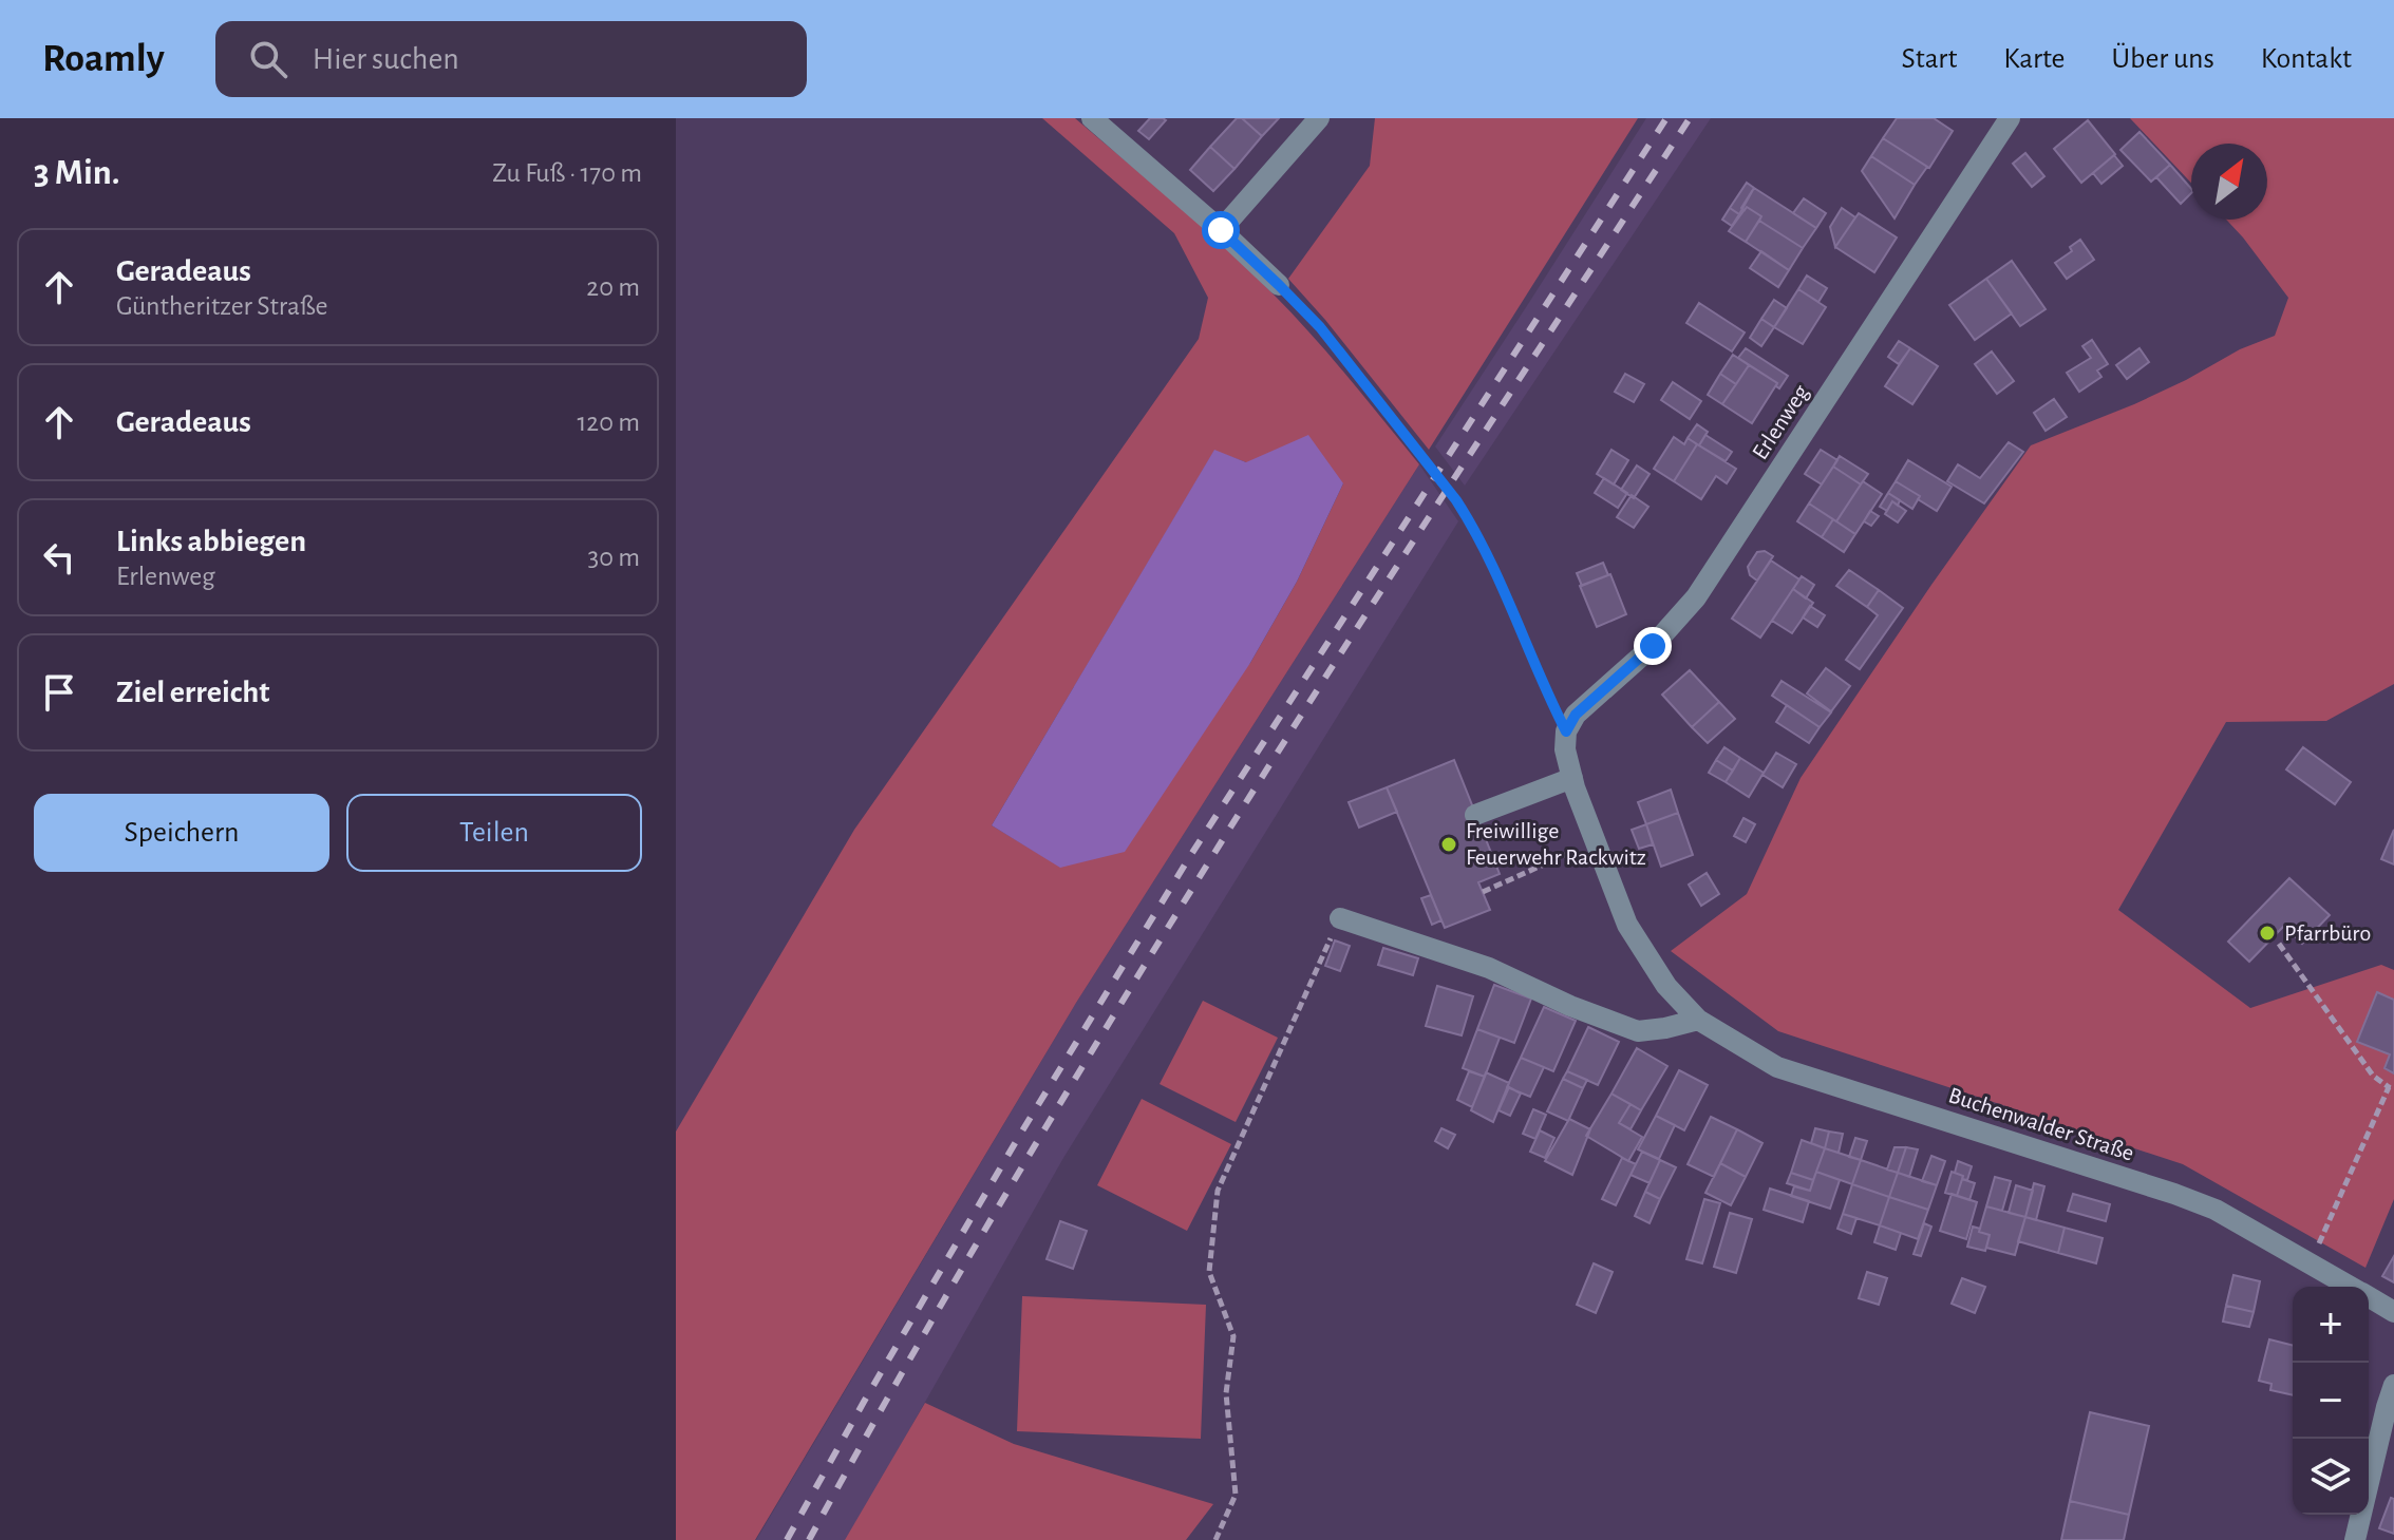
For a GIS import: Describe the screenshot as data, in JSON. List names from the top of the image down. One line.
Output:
{"streets":{"street":["Erlenweg","Buchenwalder Straße"]},"crossings":[["Erlenweg","Buchenwalder Straße"]],"places":["Freiwillige Feuerwehr Rackwitz","Pfarrbüro"],"north":"top right","page":{"header":"Roamly","search":"Hier suchen","nav":["Start","Karte","Über uns","Kontakt"],"heading":["3 Min.","Zu Fuß · 170 m"],"list":[["Geradeaus","Güntheritzer Straße","20 m"],["Geradeaus","120 m"],["Links abbiegen","Erlenweg","30 m"],"Ziel erreicht"],"buttons":["Speichern","Teilen"],"map_buttons":["+","−"]}}
